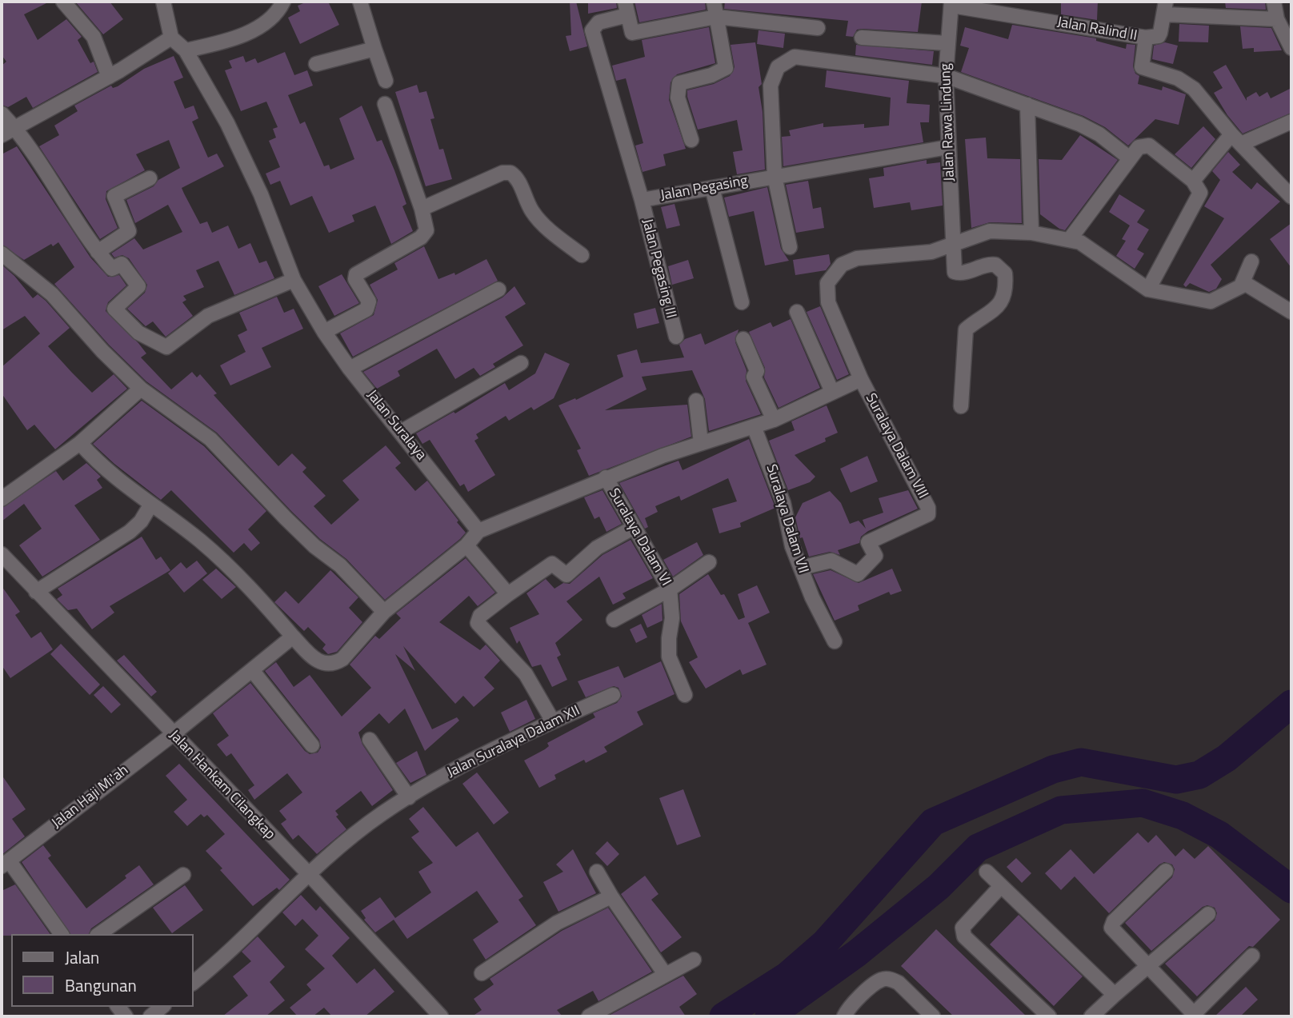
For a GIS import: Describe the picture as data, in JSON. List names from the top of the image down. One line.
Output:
{"streets":{"street":["Jalan Ralind II","Jalan Rawa Lindung","Jalan Pegasing","Jalan Pegasing III","Jalan Suralaya","Suralaya Dalam VIII","Suralaya Dalam VII","Suralaya Dalam VI","Jalan Suralaya Dalam XII","Jalan Hankam Cilangkap","Jalan Haji Mi'ah"]},"crossings":[["Jalan Ralind II","Jalan Rawa Lindung"],["Jalan Rawa Lindung","Jalan Pegasing"],["Jalan Rawa Lindung","Suralaya Dalam VIII"],["Jalan Pegasing","Jalan Pegasing III"],["Suralaya Dalam VIII","Suralaya Dalam VII"],["Jalan Suralaya Dalam XII","Jalan Hankam Cilangkap"],["Jalan Hankam Cilangkap","Jalan Haji Mi'ah"]],"legend":["Jalan","Bangunan"]}
